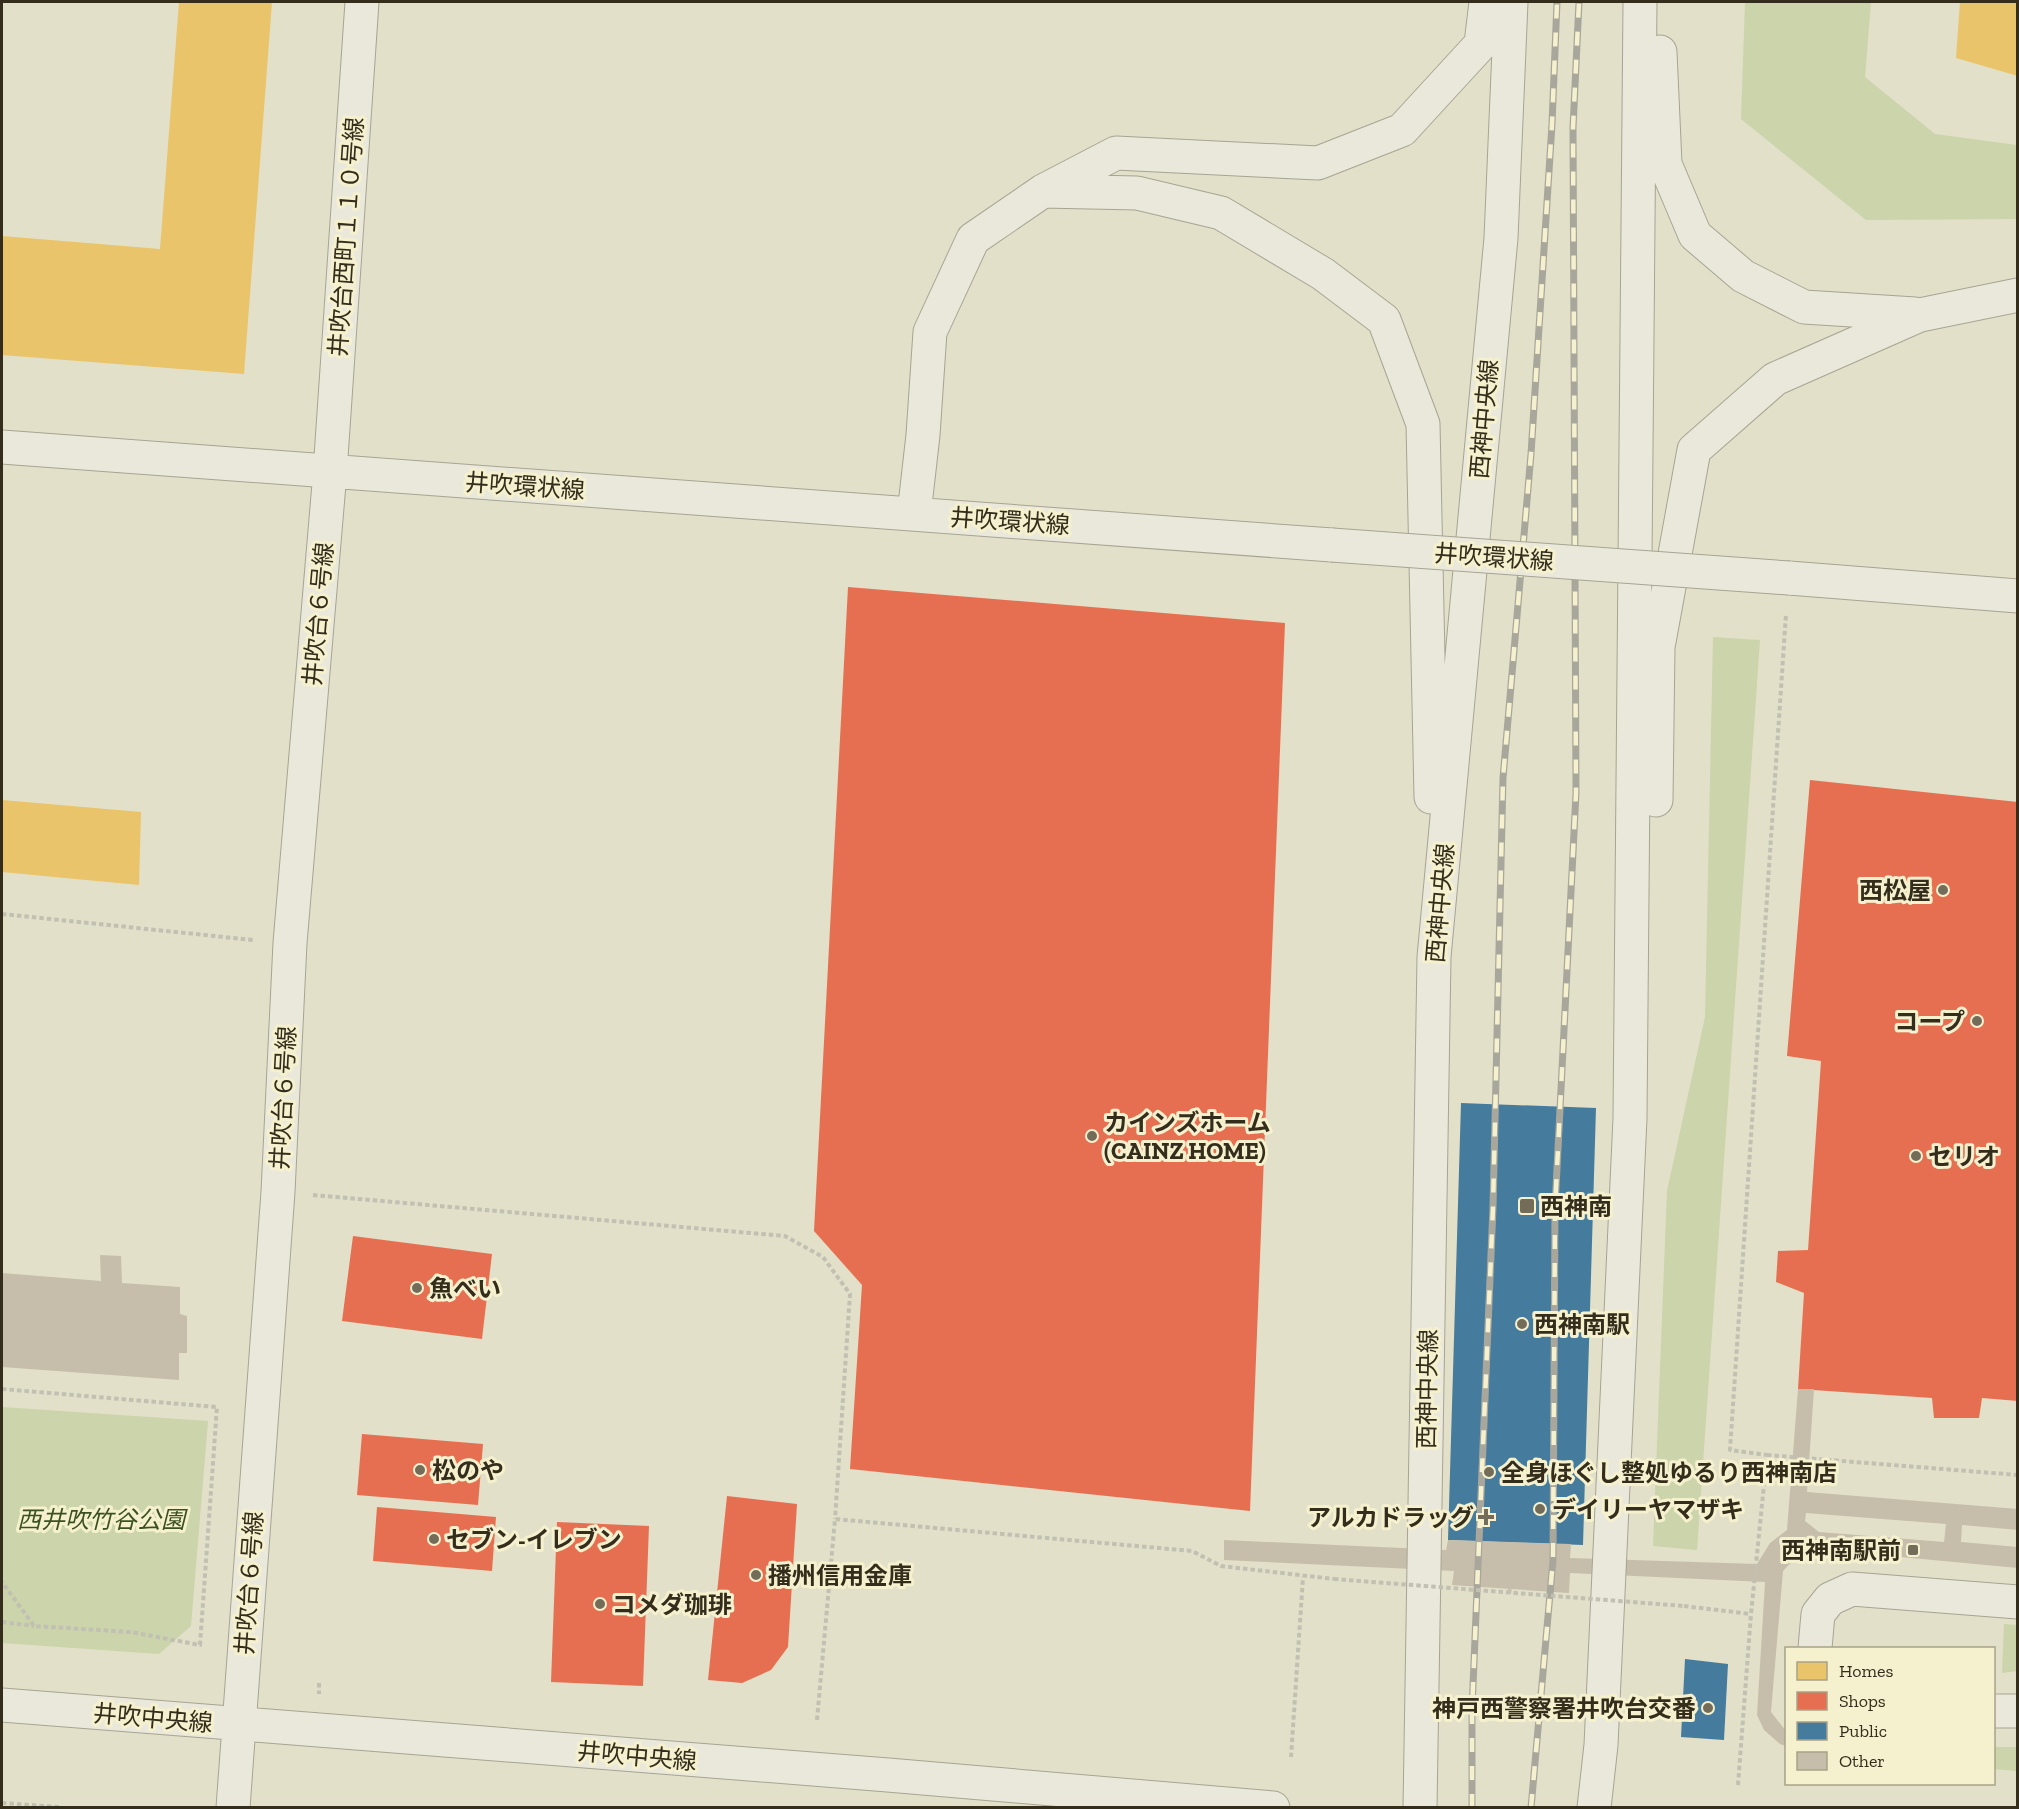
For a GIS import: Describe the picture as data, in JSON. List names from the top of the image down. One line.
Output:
{"streets":{"street":["井吹台西町１１０号線","西神中央線","井吹環状線","井吹台６号線","井吹中央線"]},"crossings":[["井吹台西町１１０号線","井吹環状線"],["井吹台西町１１０号線","井吹台６号線"],["井吹環状線","井吹台６号線"],["井吹台６号線","井吹中央線"]],"parks":["西井吹竹谷公園"],"places":{"other":["西松屋","コープ","カインズホーム (CAINZ HOME)","セリオ","魚べい","西神南駅","松のや","全身ほぐし整処ゆるり西神南店","デイリーヤマザキ","セブン-イレブン","播州信用金庫","コメダ珈琲","神戸西警察署井吹台交番"],"transit":["西神南","西神南駅前"],"health":["アルカドラッグ"]},"legend":["Homes","Shops","Public","Other"]}
